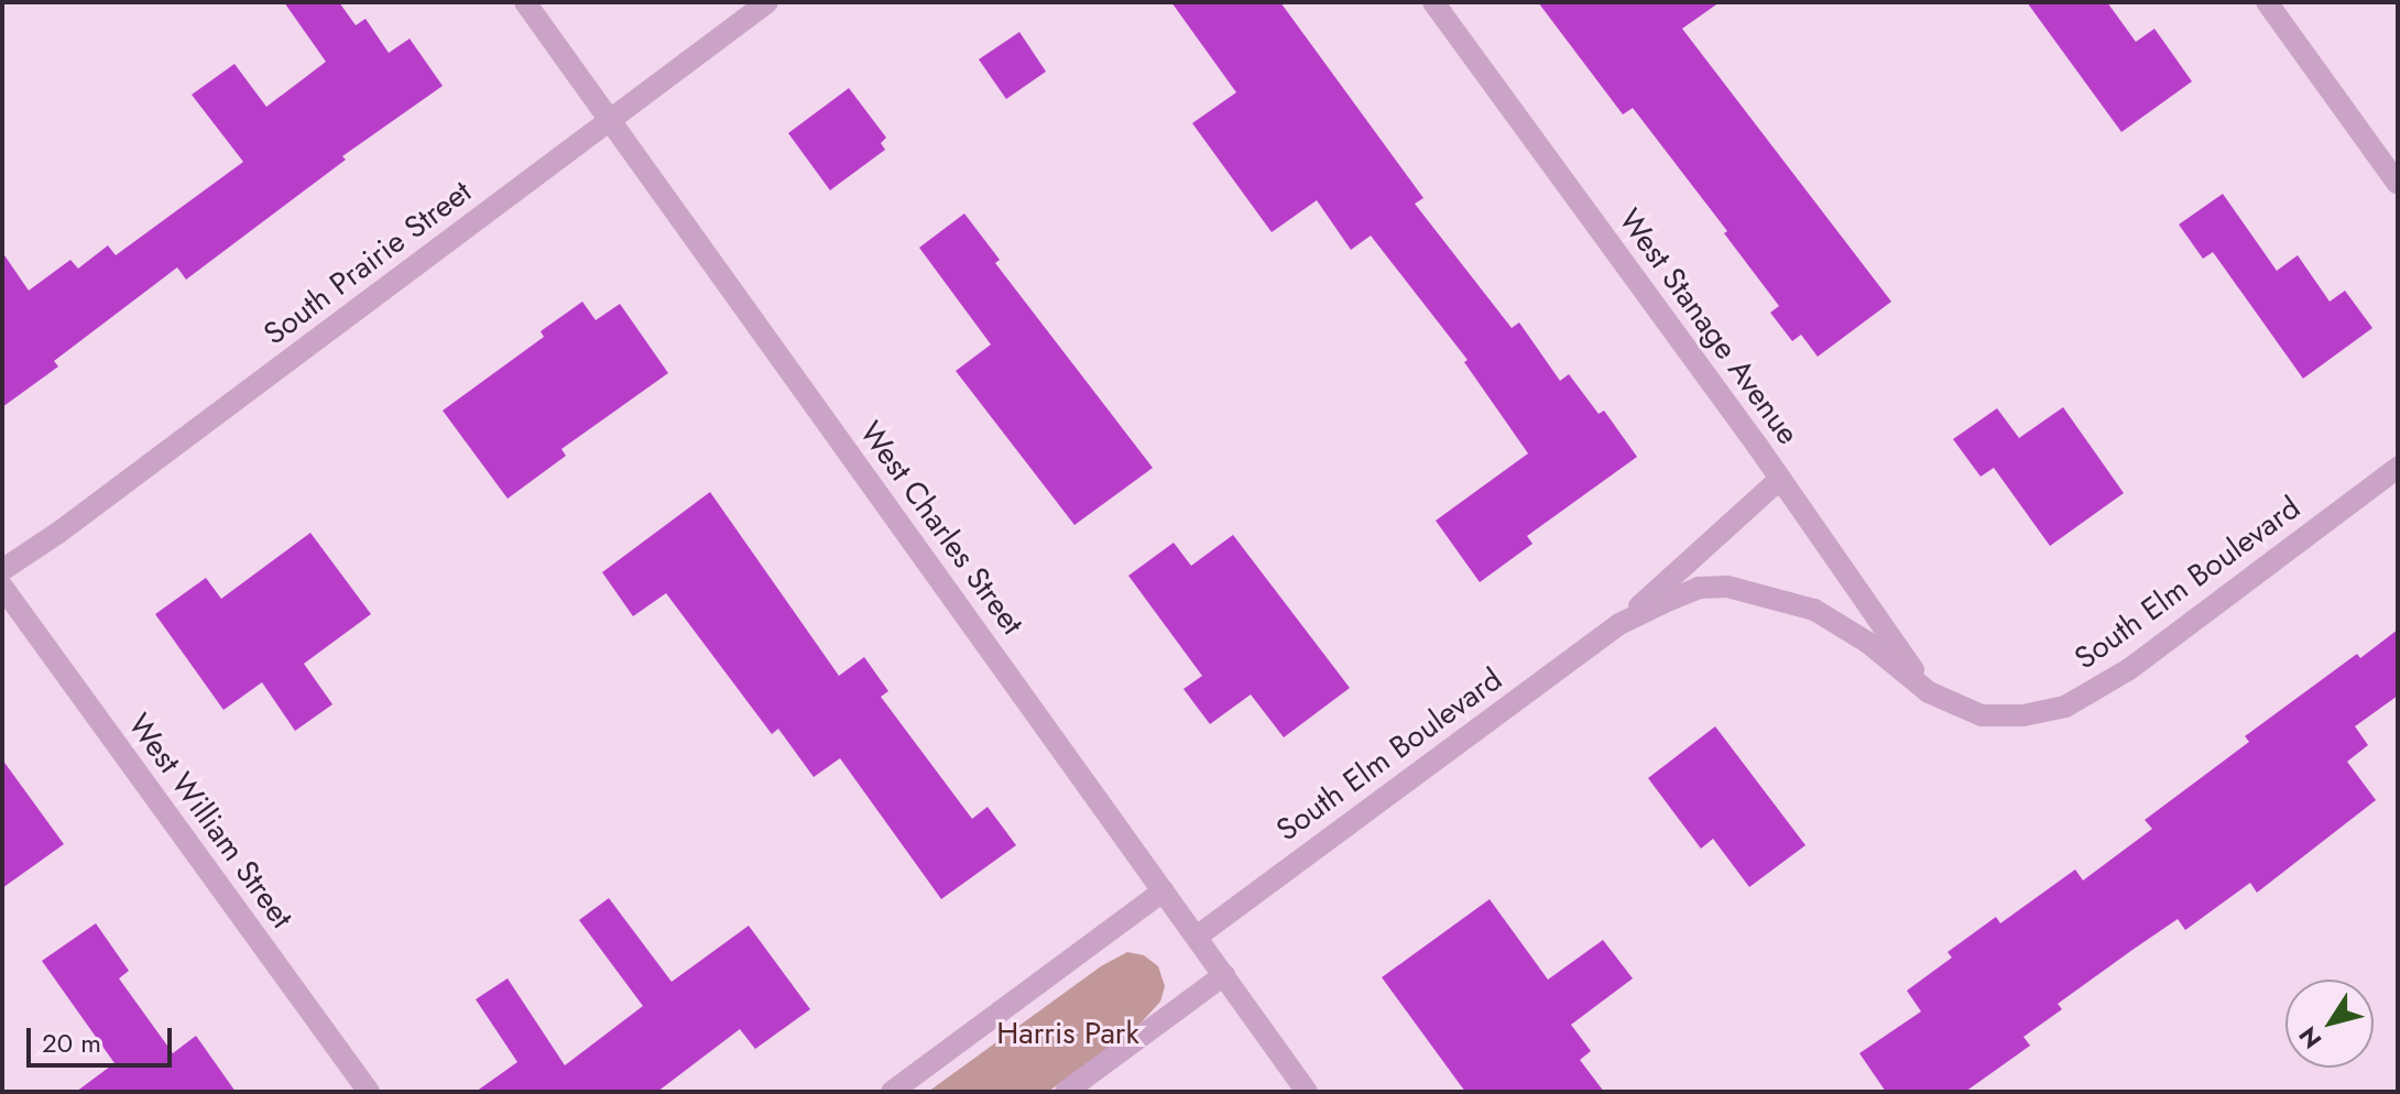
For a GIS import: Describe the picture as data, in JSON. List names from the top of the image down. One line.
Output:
{"streets":{"street":["South Prairie Street","West Stanage Avenue","West Charles Street","South Elm Boulevard","West William Street"]},"crossings":[["South Prairie Street","West Charles Street"],["West Stanage Avenue","South Elm Boulevard"],["West Charles Street","South Elm Boulevard"]],"parks":["Harris Park"],"scale_bar":"20 m","north":"bottom left"}
